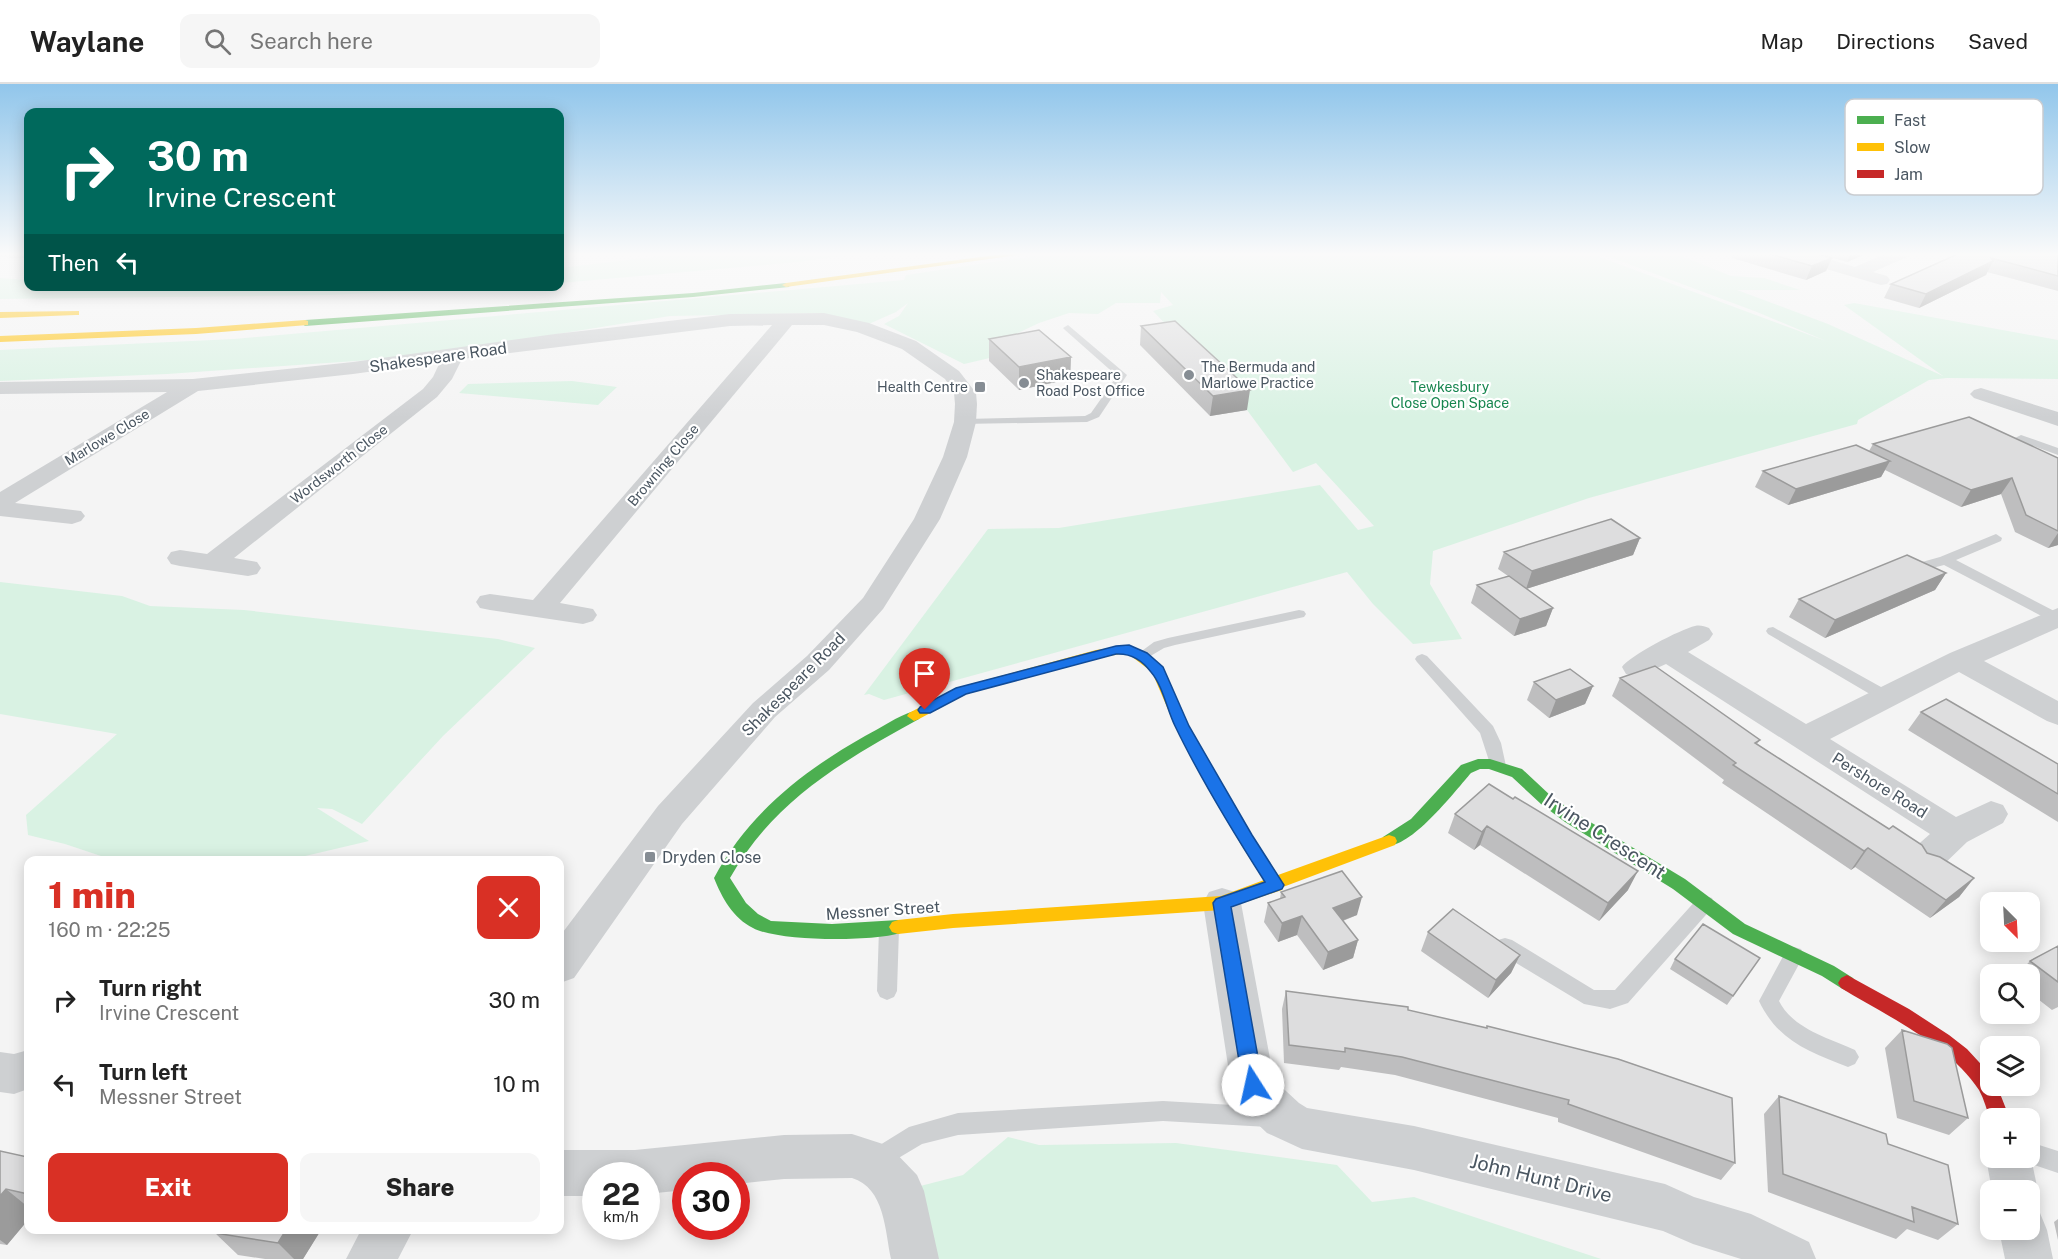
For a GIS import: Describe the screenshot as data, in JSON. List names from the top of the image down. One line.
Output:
{"streets":{"main road":["Irvine Crescent","Messner Street"],"street":["Shakespeare Road","Marlowe Close","Wordsworth Close","Browning Close","Pershore Road","John Hunt Drive"]},"crossings":[["Shakespeare Road","Marlowe Close"],["Shakespeare Road","Wordsworth Close"],["Shakespeare Road","Browning Close"]],"parks":["Tewkesbury Close Open Space"],"places":{"other":["The Bermuda and Marlowe Practice","Shakespeare Road Post Office"],"transit":["Health Centre","Dryden Close"]},"legend":["Fast","Slow","Jam"],"north":"bottom right","page":{"header":"Waylane","search":"Search here","nav":["Map","Directions","Saved"],"turn":["30 m","Irvine Crescent"],"then":"Then","heading":["1 min","160 m · 22:25"],"map_buttons":["+","−"],"list":[{"name":"Turn right","note":"Irvine Crescent","value":"30 m"},{"name":"Turn left","note":"Messner Street","value":"10 m"}],"buttons":["Exit","Share"],"speed":"22 km/h","limit":"30"}}
